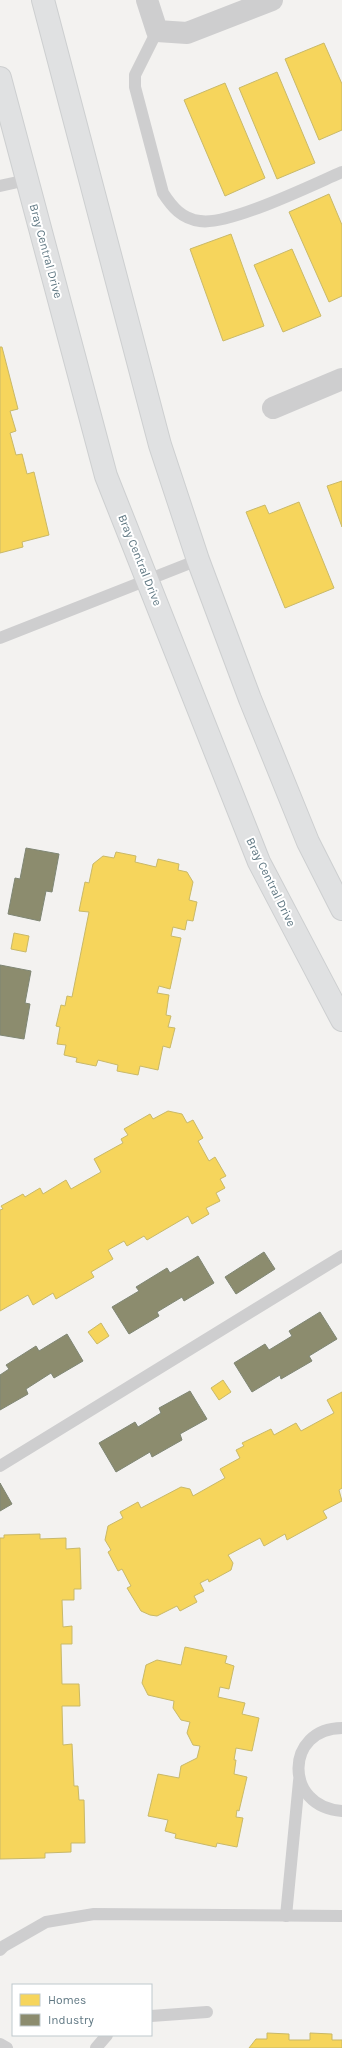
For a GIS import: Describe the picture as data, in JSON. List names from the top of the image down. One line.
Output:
{"streets":{"street":["Bray Central Drive"]},"legend":["Homes","Industry"]}
